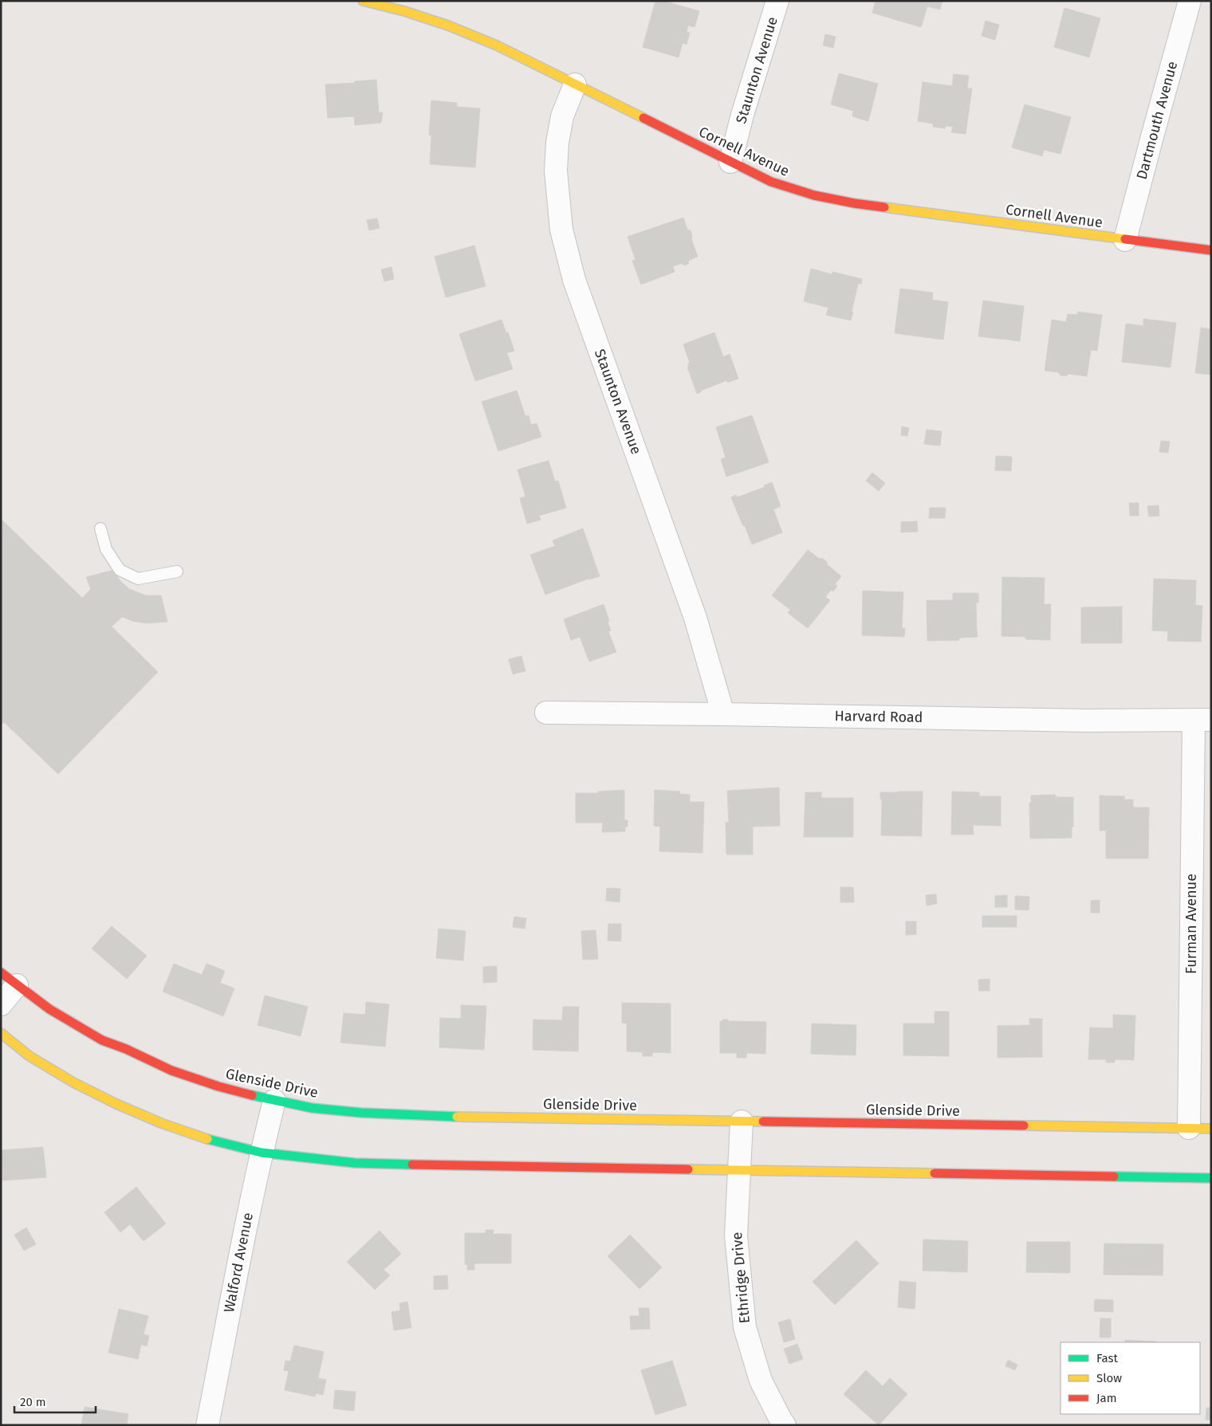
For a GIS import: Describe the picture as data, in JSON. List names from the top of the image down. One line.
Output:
{"streets":{"main road":["Cornell Avenue","Glenside Drive"],"street":["Staunton Avenue","Dartmouth Avenue","Harvard Road","Furman Avenue","Walford Avenue","Ethridge Drive"]},"crossings":[["Staunton Avenue","Cornell Avenue"],["Staunton Avenue","Harvard Road"],["Dartmouth Avenue","Cornell Avenue"],["Harvard Road","Furman Avenue"],["Furman Avenue","Glenside Drive"],["Glenside Drive","Walford Avenue"],["Glenside Drive","Ethridge Drive"]],"legend":["Fast","Slow","Jam"],"scale_bar":"20 m"}
